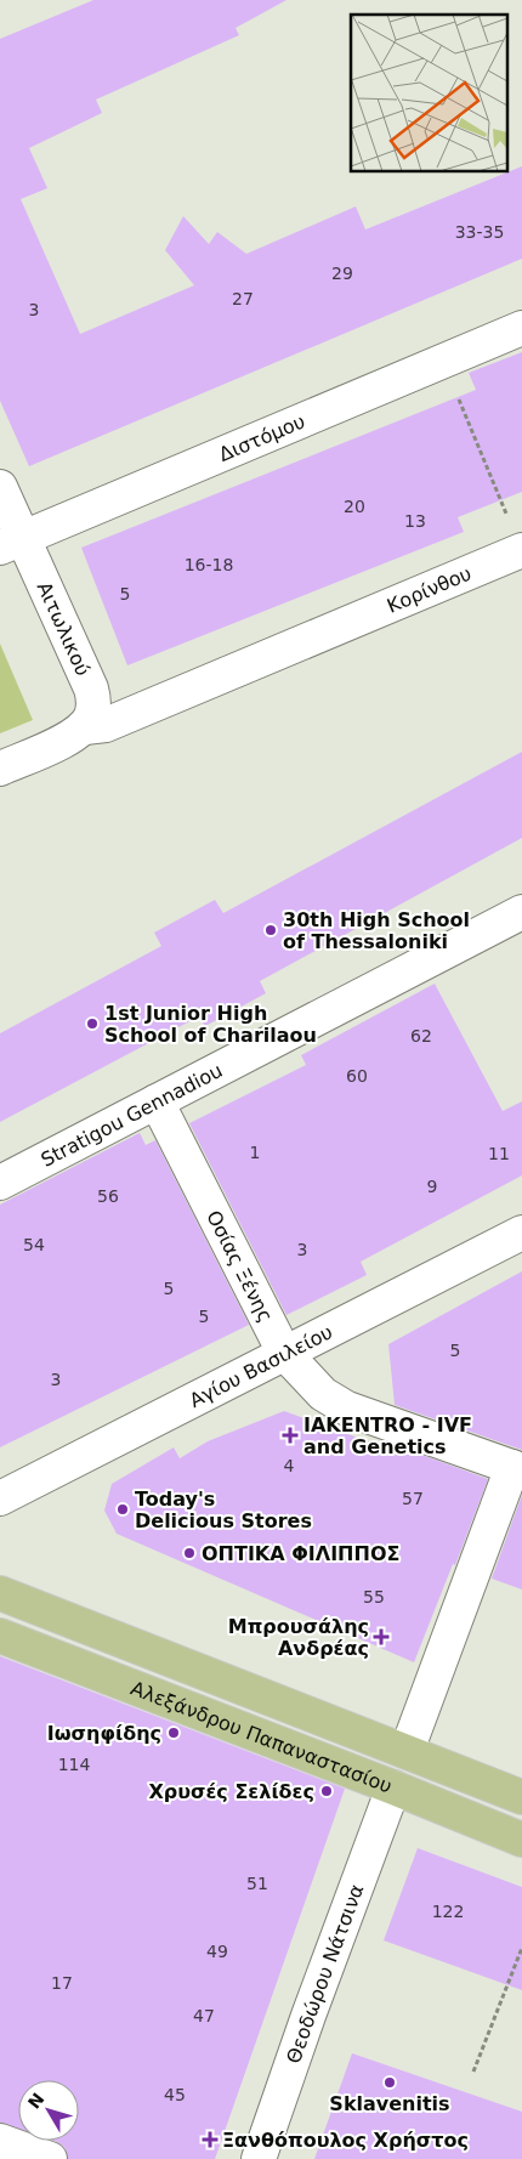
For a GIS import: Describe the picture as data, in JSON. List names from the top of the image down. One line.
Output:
{"streets":{"main road":["Αλεξάνδρου Παπαναστασίου"],"street":["Διστόμου","Κορίνθου","Αιτωλικού","Stratigou Gennadiou","Οσίας Ξένης","Αγίου Βασιλείου","Θεοδώρου Νάτσινα"]},"crossings":[["Διστόμου","Αιτωλικού"],["Κορίνθου","Αιτωλικού"],["Stratigou Gennadiou","Οσίας Ξένης"],["Οσίας Ξένης","Αγίου Βασιλείου"],["Αλεξάνδρου Παπαναστασίου","Θεοδώρου Νάτσινα"]],"places":{"other":["30th High School of Thessaloniki","1st Junior High School of Charilaou","Today's Delicious Stores","ΟΠΤΙΚΑ ΦΙΛΙΠΠΟΣ","Ιωσηφίδης","Χρυσές Σελίδες","Sklavenitis"],"health":["IAKENTRO - IVF and Genetics","Μπρουσάλης Ανδρέας","Ξανθόπουλος Χρήστος"]},"house_numbers":["33-35","29","27","3","20","13","16-18","5","62","60","1","11","9","56","54","3","5","5","5","3","4","57","55","114","51","122","49","17","47","45"],"north":"top left"}
